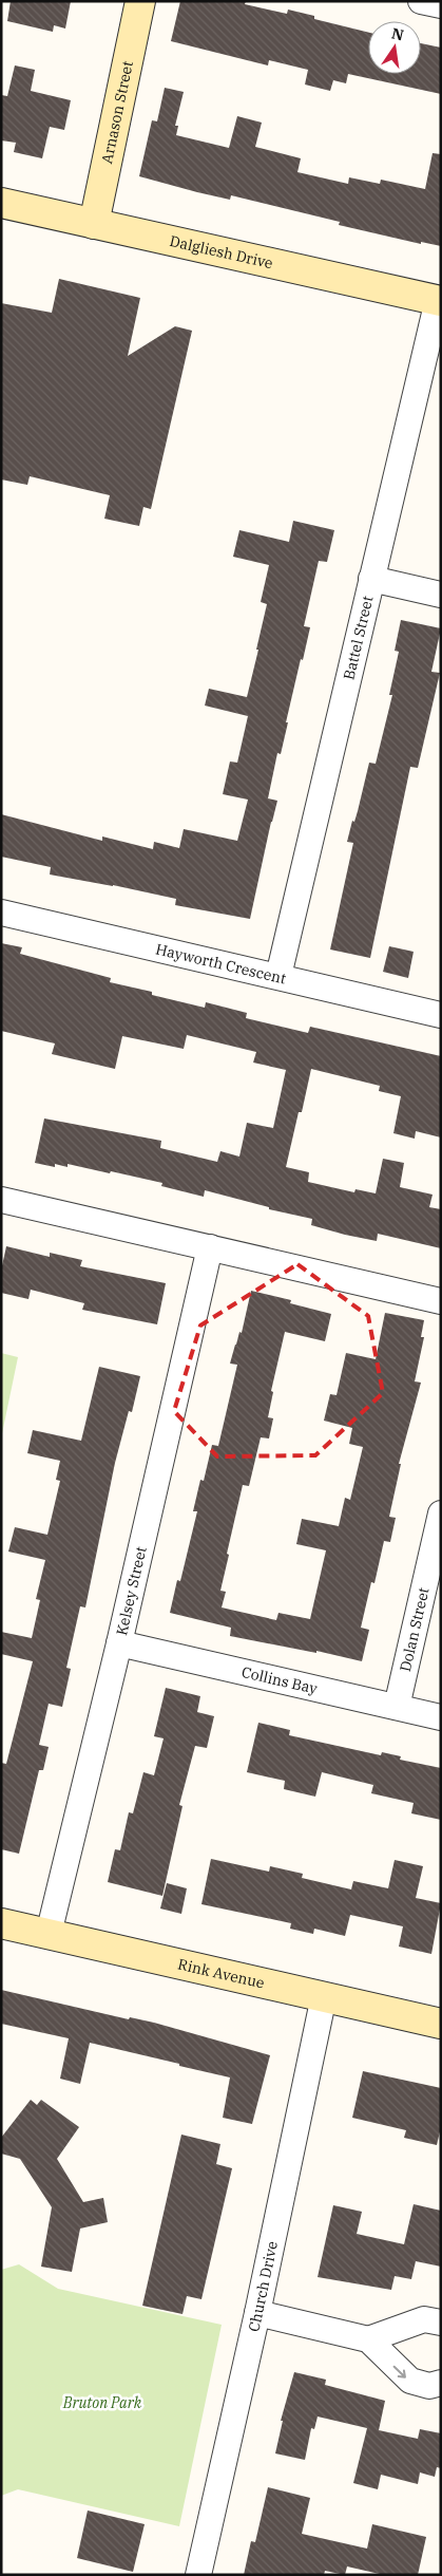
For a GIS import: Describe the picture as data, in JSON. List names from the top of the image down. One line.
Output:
{"streets":{"street":["Arnason Street","Dalgliesh Drive","Battel Street","Hayworth Crescent","Kelsey Street","Dolan Street","Collins Bay","Rink Avenue","Church Drive"]},"crossings":[["Arnason Street","Dalgliesh Drive"],["Dalgliesh Drive","Battel Street"],["Battel Street","Hayworth Crescent"],["Kelsey Street","Collins Bay"],["Kelsey Street","Rink Avenue"],["Dolan Street","Collins Bay"],["Rink Avenue","Church Drive"]],"parks":["Bruton Park"],"north":"top"}
